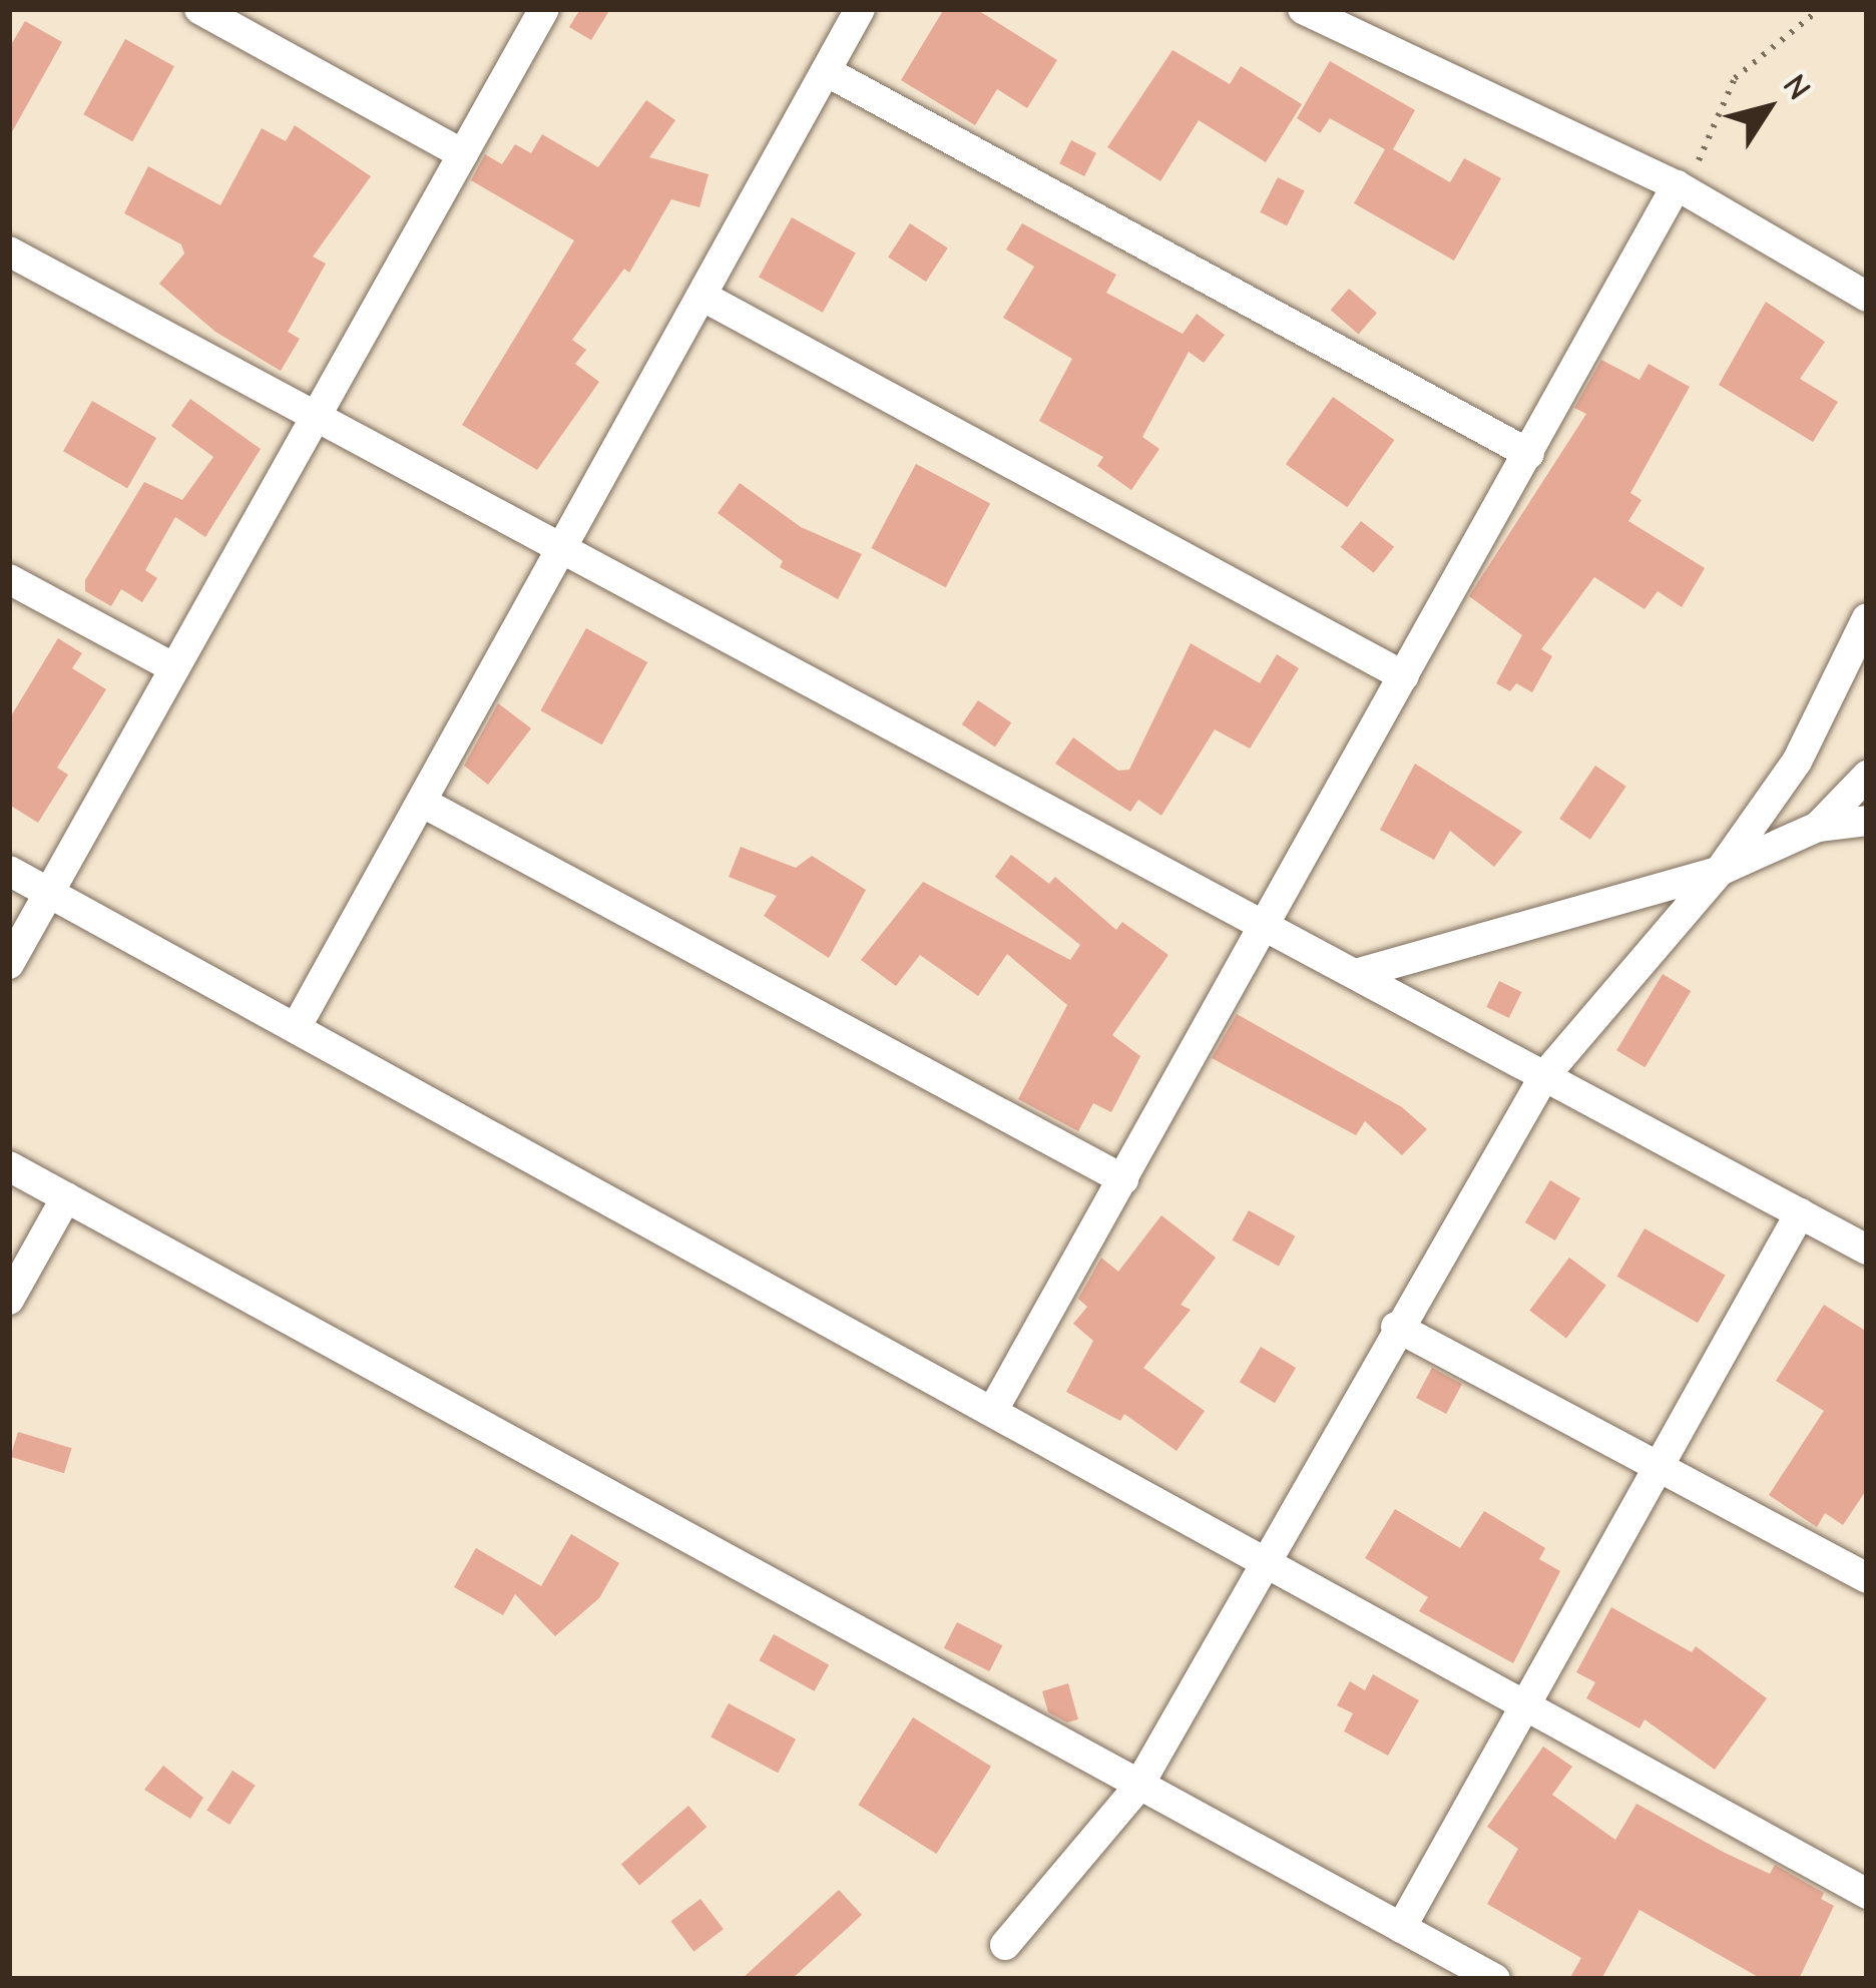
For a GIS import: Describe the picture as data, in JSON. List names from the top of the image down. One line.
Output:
{"north":"top right"}
